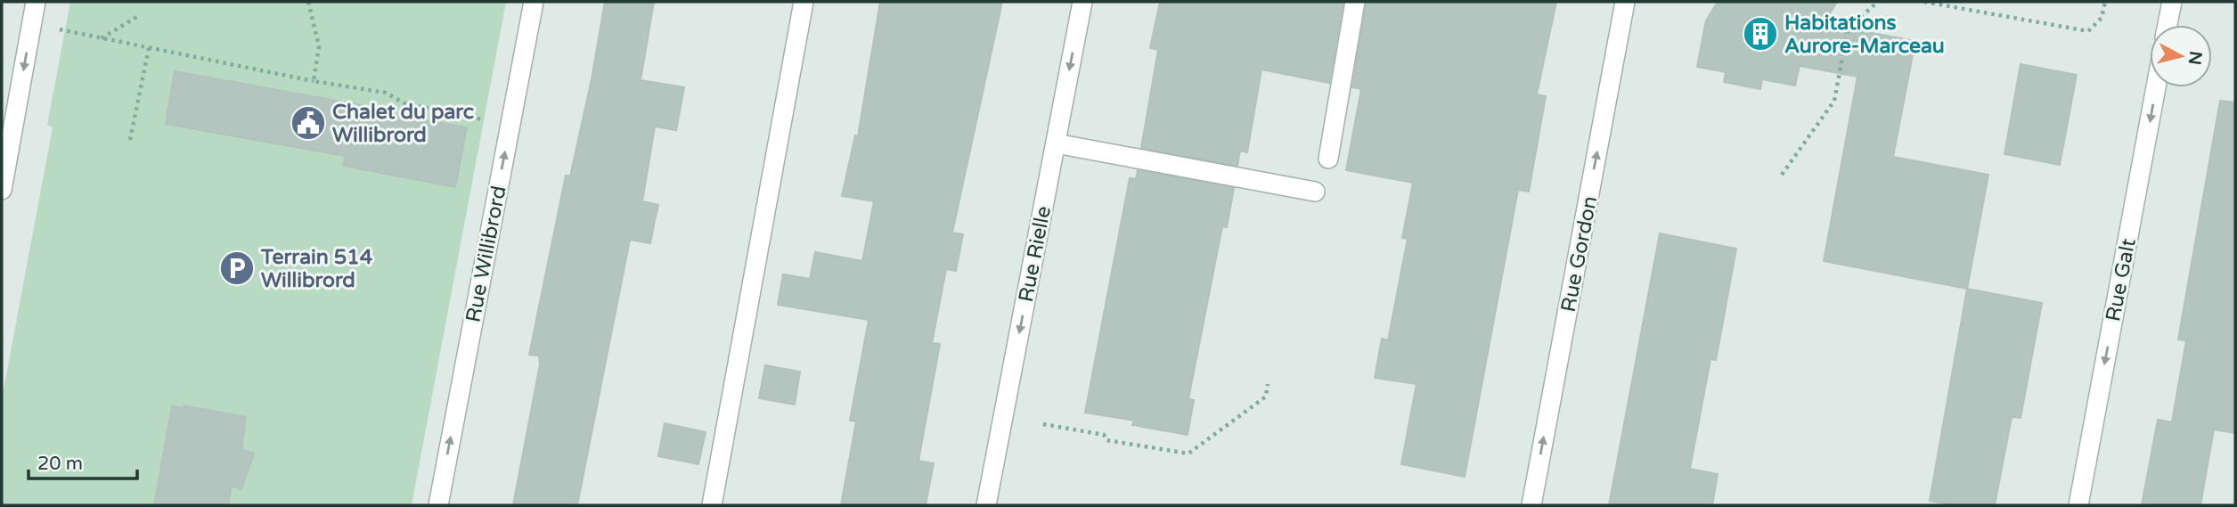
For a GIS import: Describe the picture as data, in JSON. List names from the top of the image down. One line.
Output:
{"streets":{"street":["Rue Willibrord","Rue Rielle","Rue Gordon","Rue Galt"]},"one_way":["Rue Willibrord","Rue Rielle","Rue Gordon","Rue Galt"],"places":{"building":["Habitations Aurore-Marceau"],"public building":["Chalet du parc Willibrord"],"parking":["Terrain 514 Willibrord"]},"scale_bar":"20 m","north":"right"}
